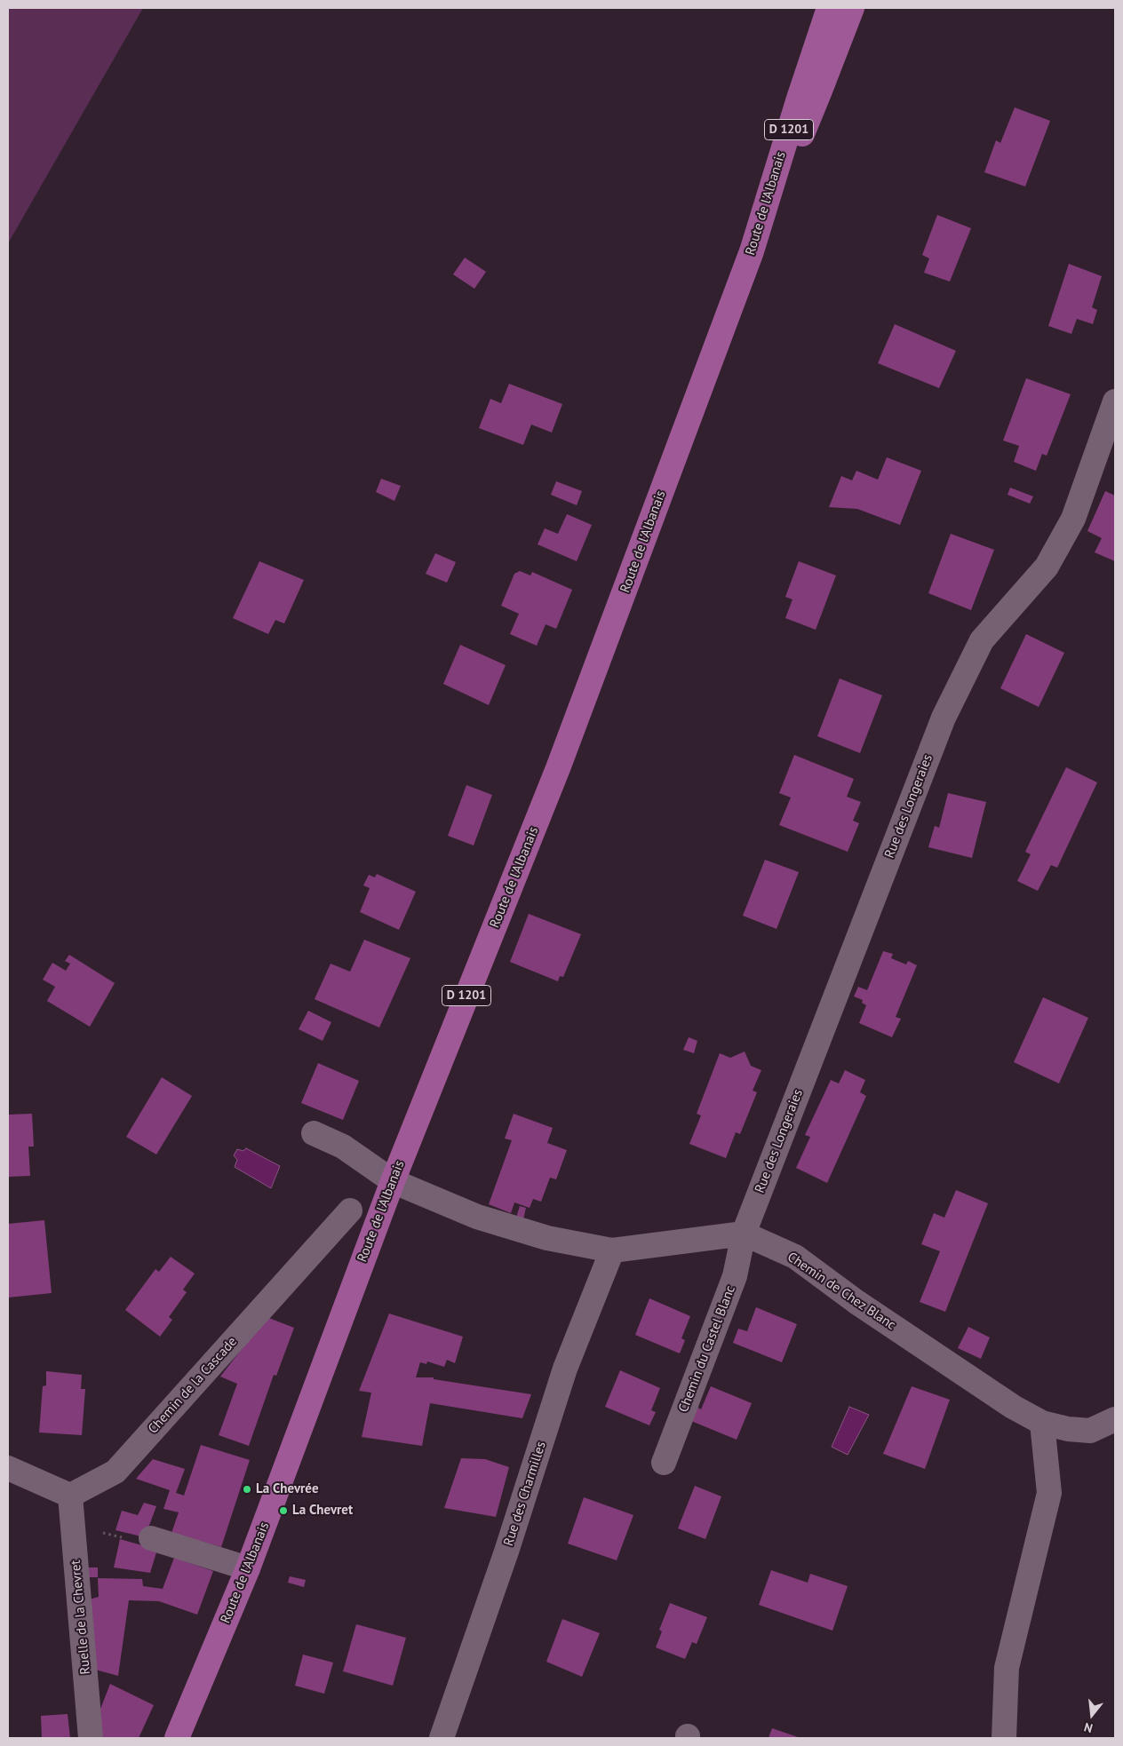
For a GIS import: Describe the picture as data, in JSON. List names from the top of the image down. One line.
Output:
{"streets":{"main road":["D 1201","Route de l'Albanais"],"street":["Rue des Longeraies","Chemin de Chez Blanc","Chemin du Castel Blanc","Chemin de la Cascade","Rue des Charmilles","Ruelle de la Chevret"]},"crossings":[["Rue des Longeraies","Chemin de Chez Blanc"],["Rue des Longeraies","Chemin du Castel Blanc"],["Chemin de Chez Blanc","Chemin du Castel Blanc"],["Chemin de la Cascade","Ruelle de la Chevret"]],"places":["La Chevrée","La Chevret"],"north":"bottom"}
